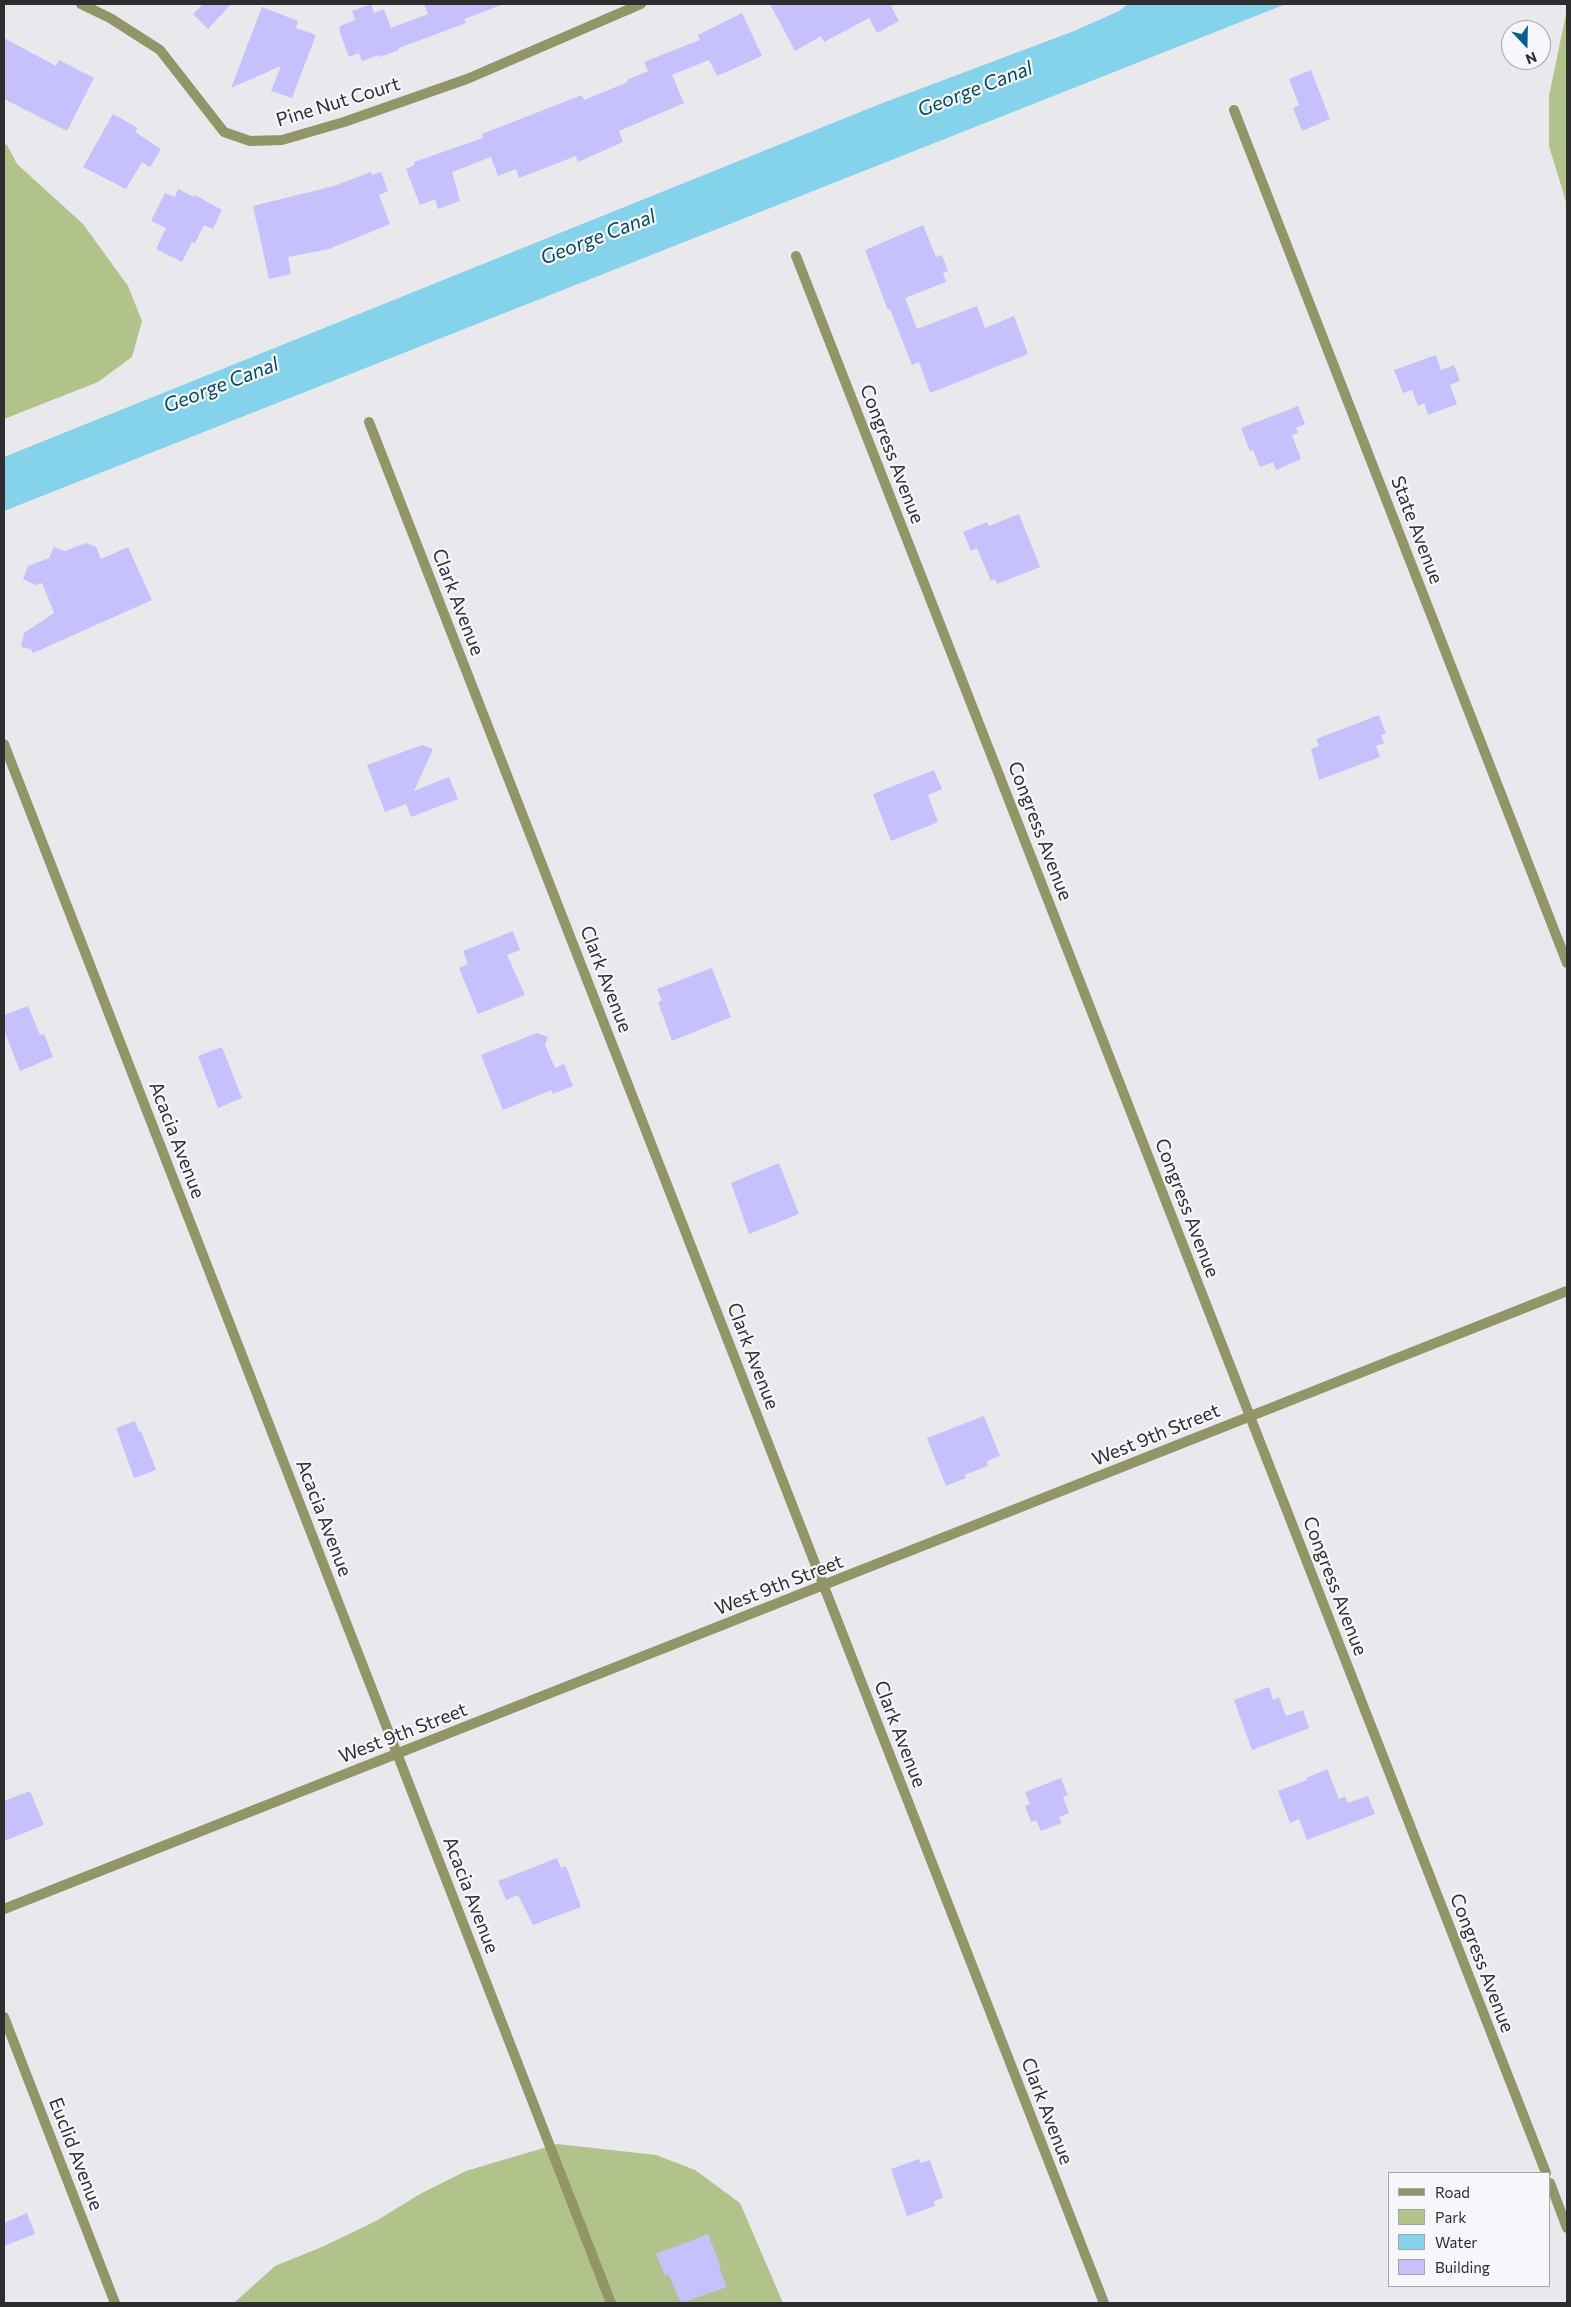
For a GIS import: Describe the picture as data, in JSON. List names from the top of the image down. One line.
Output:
{"streets":{"street":["Pine Nut Court","Congress Avenue","State Avenue","Clark Avenue","Acacia Avenue","West 9th Street","Euclid Avenue"]},"crossings":[["Congress Avenue","West 9th Street"],["Clark Avenue","West 9th Street"],["Acacia Avenue","West 9th Street"]],"water":["George Canal"],"legend":["Road","Park","Water","Building"],"north":"bottom"}
